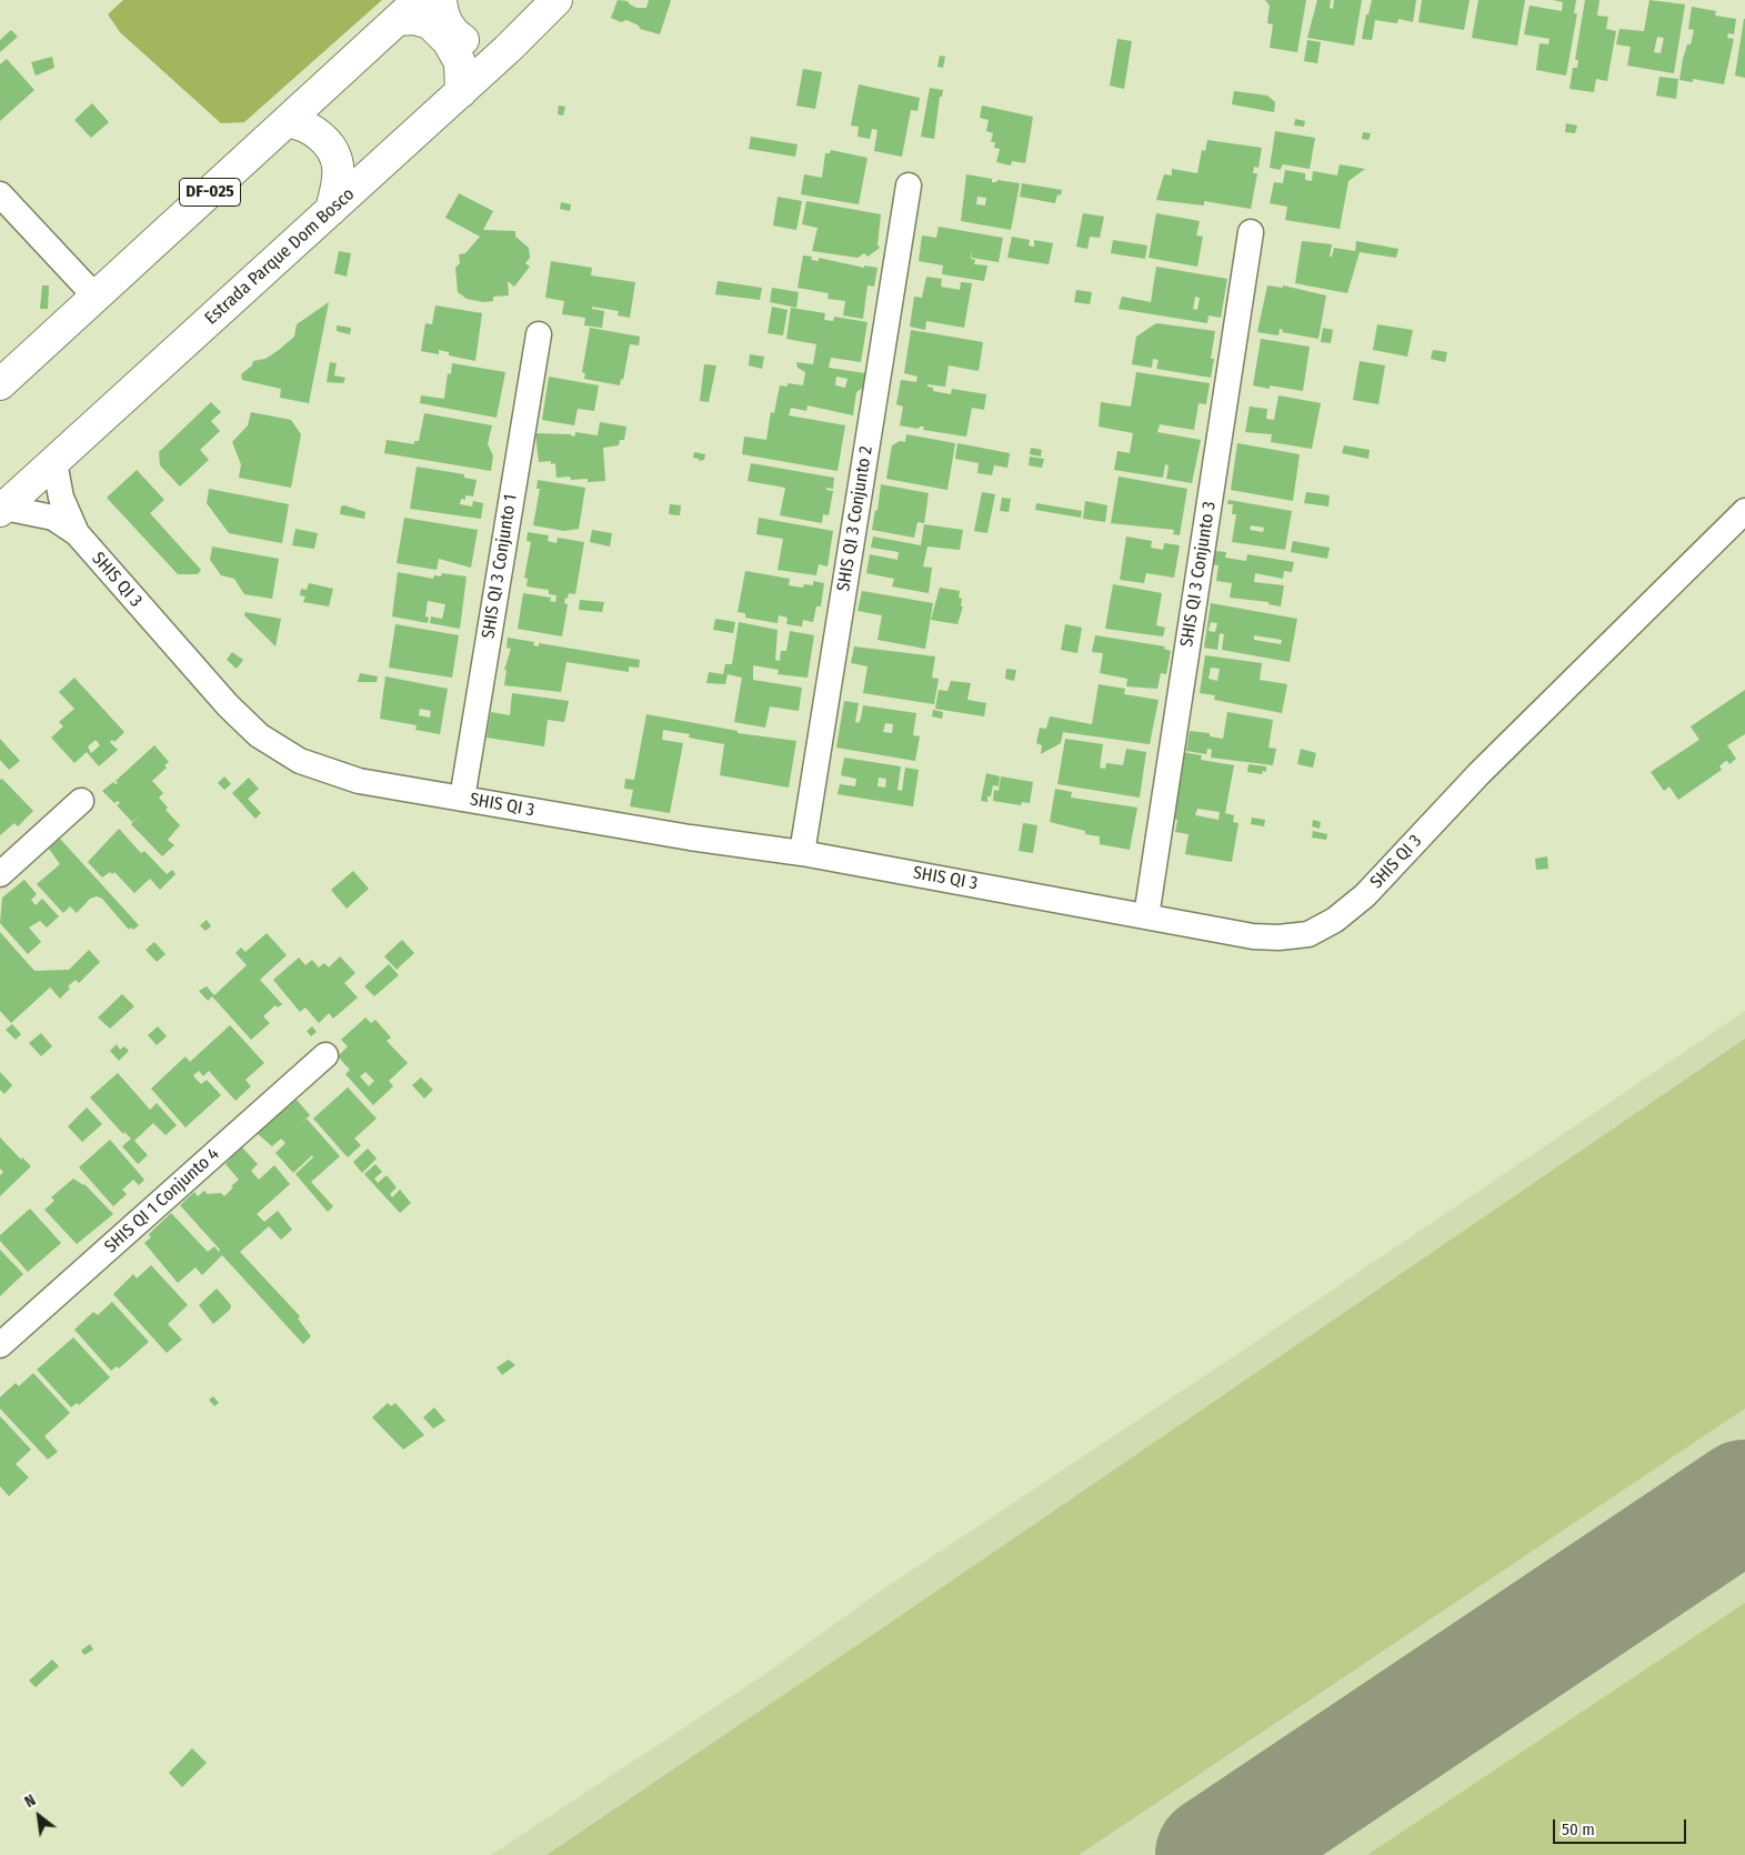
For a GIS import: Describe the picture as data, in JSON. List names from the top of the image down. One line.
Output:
{"streets":{"main road":["DF-025","Estrada Parque Dom Bosco"],"street":["SHIS QI 3 Conjunto 2","SHIS QI 3 Conjunto 1","SHIS QI 3 Conjunto 3","SHIS QI 3","SHIS QI 1 Conjunto 4"]},"crossings":[["Estrada Parque Dom Bosco","SHIS QI 3"],["SHIS QI 3 Conjunto 2","SHIS QI 3"],["SHIS QI 3 Conjunto 1","SHIS QI 3"],["SHIS QI 3 Conjunto 3","SHIS QI 3"]],"scale_bar":"50 m","north":"top left"}
